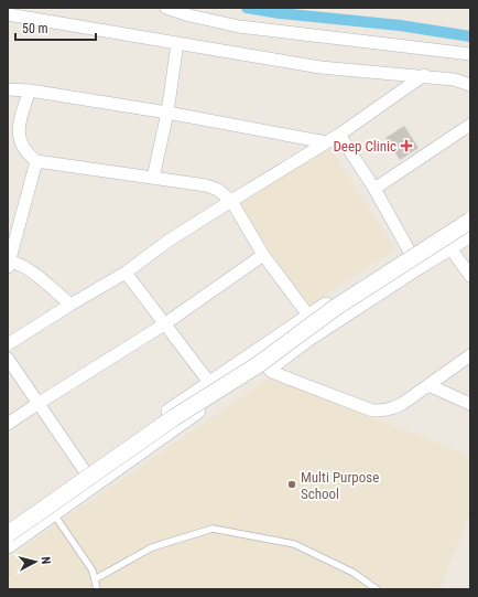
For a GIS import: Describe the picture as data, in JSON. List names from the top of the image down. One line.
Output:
{"places":{"health":["Deep Clinic"],"other":["Multi Purpose School"]},"scale_bar":"50 m","north":"right"}
